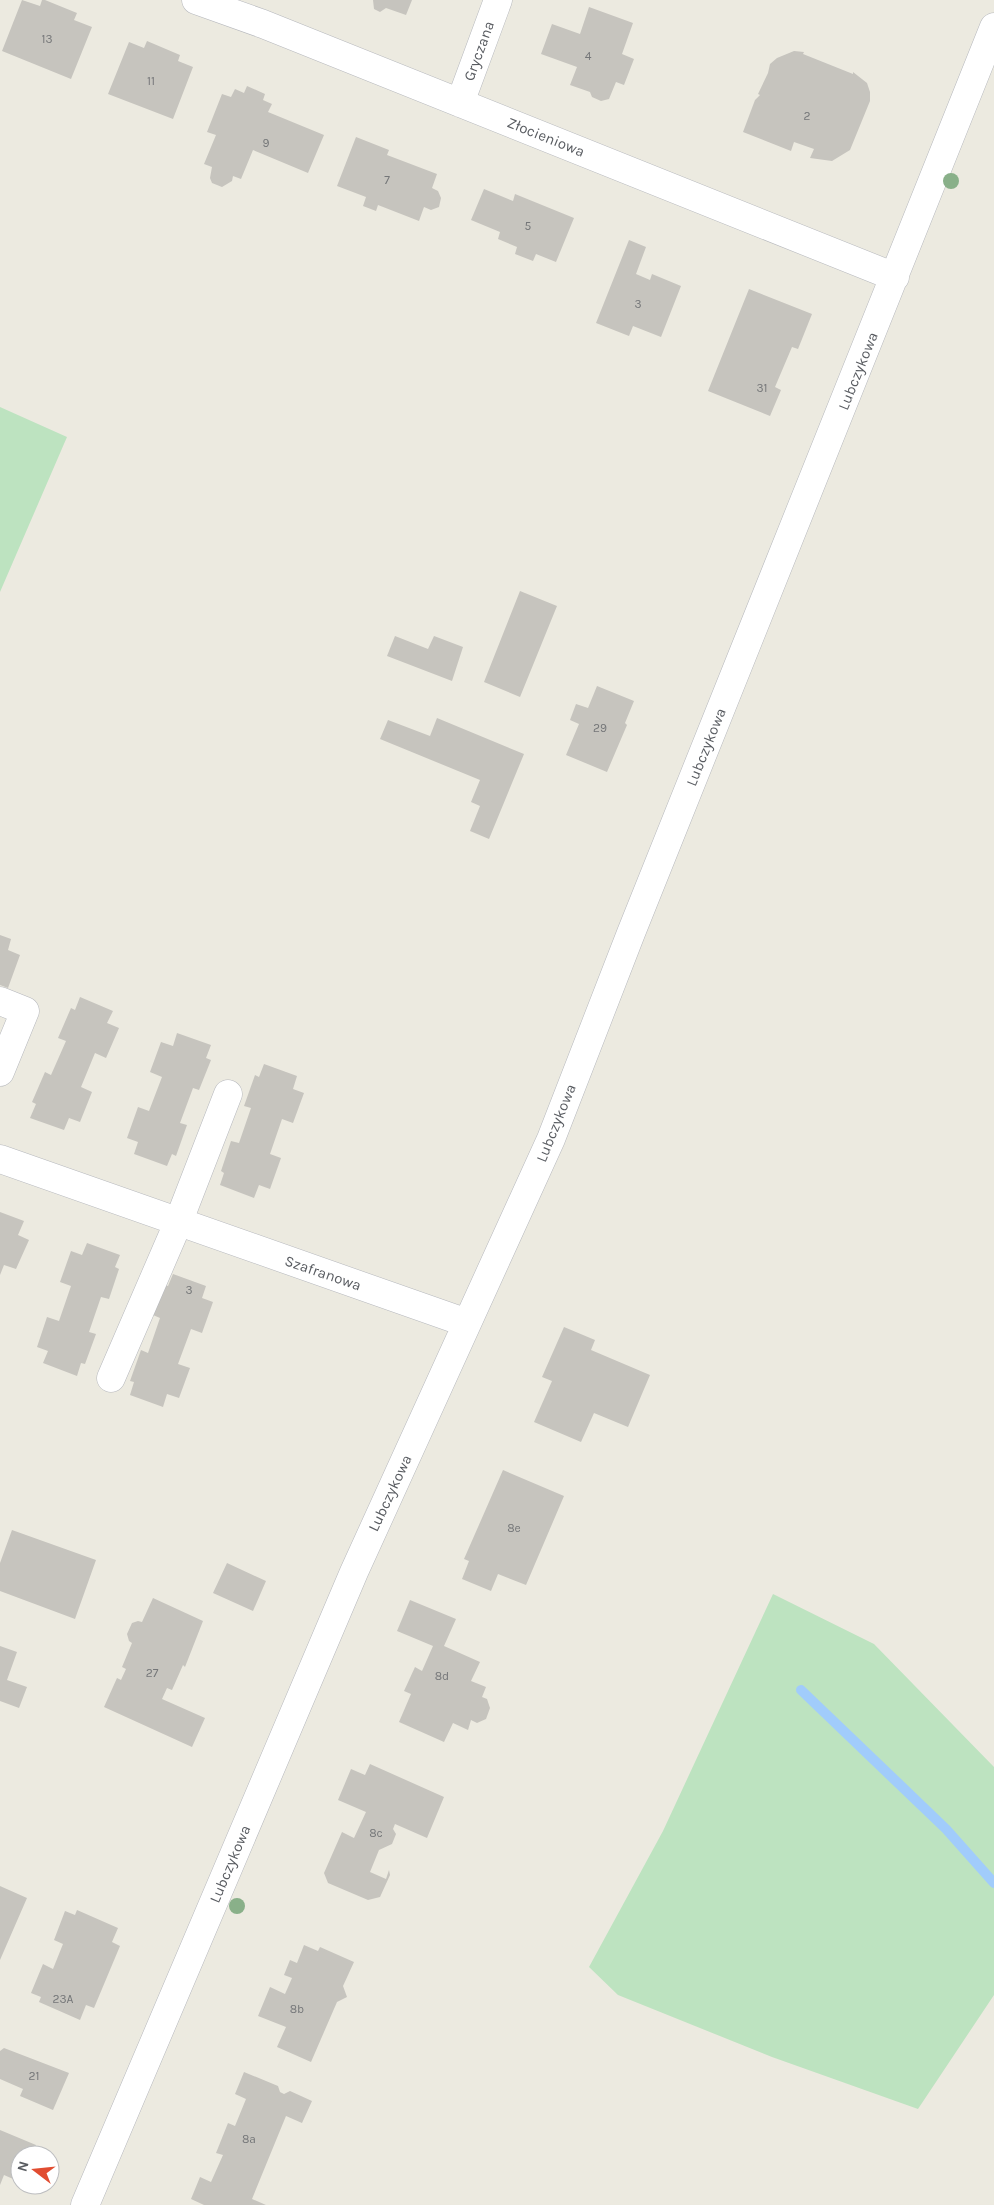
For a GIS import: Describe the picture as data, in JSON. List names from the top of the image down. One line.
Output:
{"streets":{"street":["Gryczana","Złocieniowa","Lubczykowa","Szafranowa"]},"crossings":[["Gryczana","Złocieniowa"],["Złocieniowa","Lubczykowa"],["Lubczykowa","Szafranowa"]],"house_numbers":["13","4","11","2","9","7","5","3","31","29","3","8e","27","8d","8c","23A","8b","21","8a"],"north":"left"}
